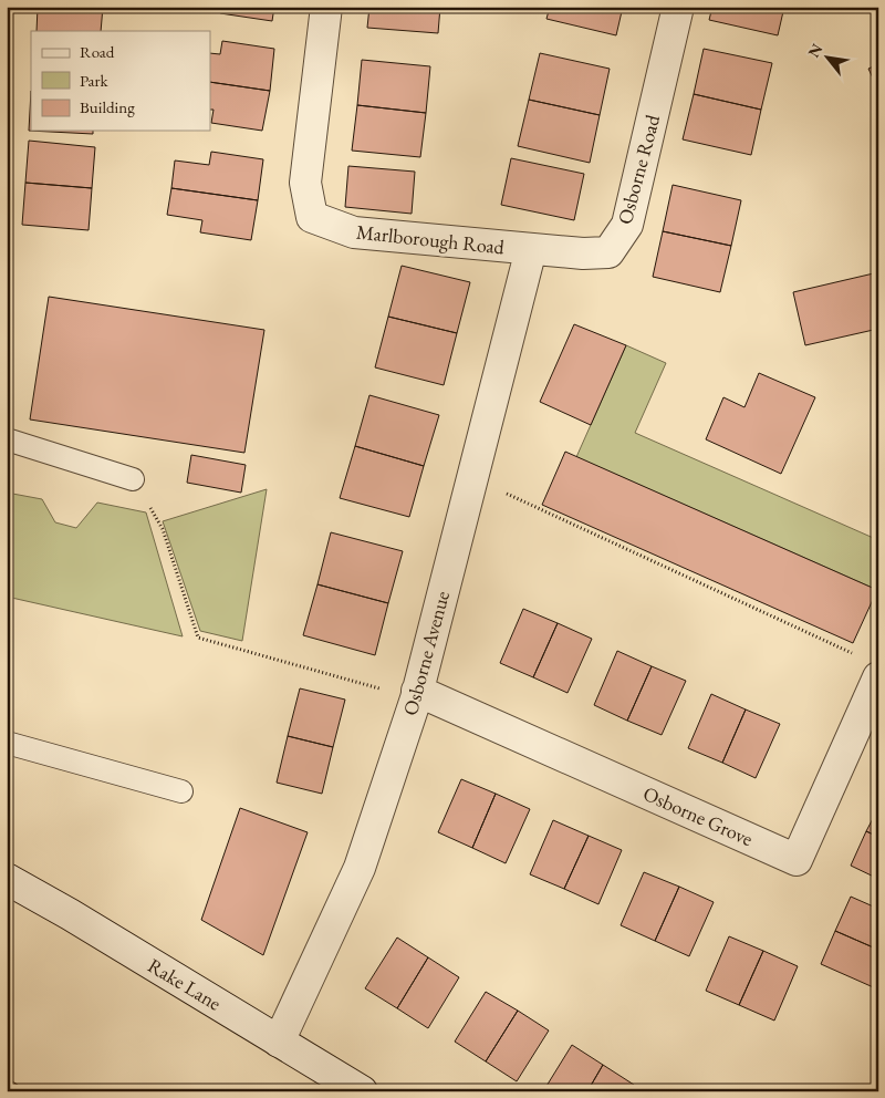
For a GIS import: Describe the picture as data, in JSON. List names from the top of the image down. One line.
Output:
{"streets":{"street":["Osborne Road","Marlborough Road","Osborne Avenue","Osborne Grove","Rake Lane"]},"crossings":[["Osborne Road","Marlborough Road"],["Osborne Road","Osborne Avenue"],["Marlborough Road","Osborne Avenue"],["Osborne Avenue","Osborne Grove"],["Osborne Avenue","Rake Lane"]],"legend":["Road","Park","Building"],"north":"top left"}
